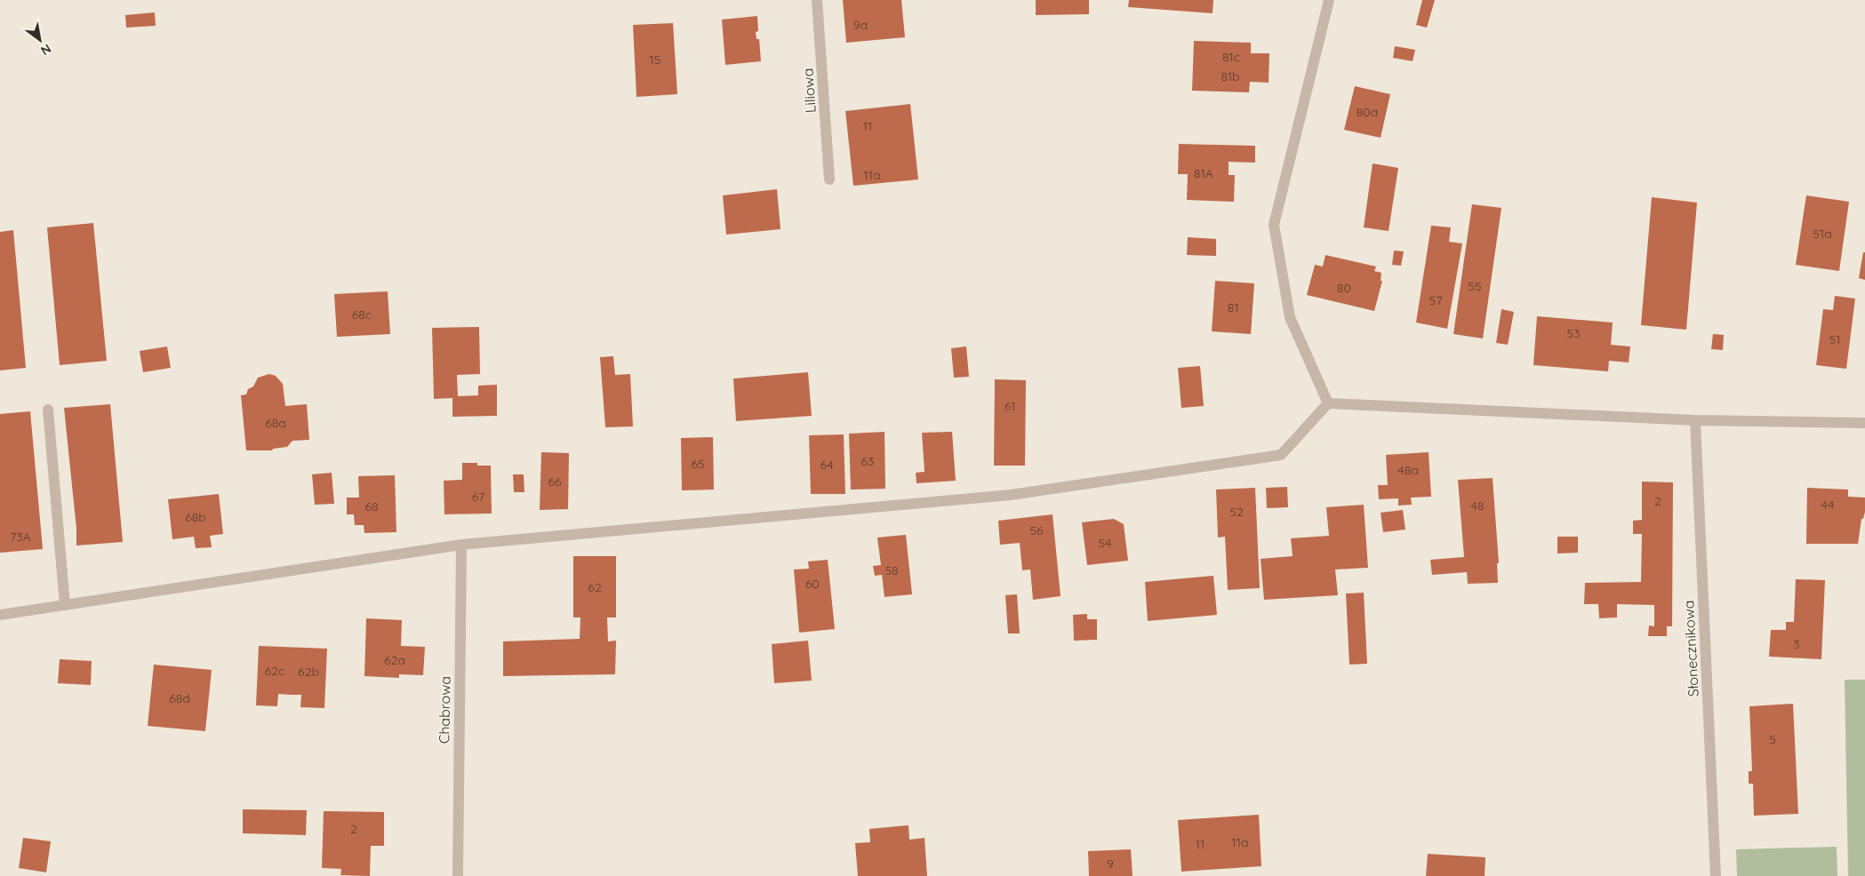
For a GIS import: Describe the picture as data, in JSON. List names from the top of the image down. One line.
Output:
{"streets":{"street":["Liliowa","Słonecznikowa","Chabrowa"]},"house_numbers":["9a","81c","15","81b","80a","11","81A","11a","51a","55","80","57","81","68c","53","51","61","68a","63","65","64","48a","66","67","2","44","48","68","52","68b","56","73A","54","58","60","62","3","62a","62c","62b","68d","5","2","11a","11","9"],"north":"bottom right"}
